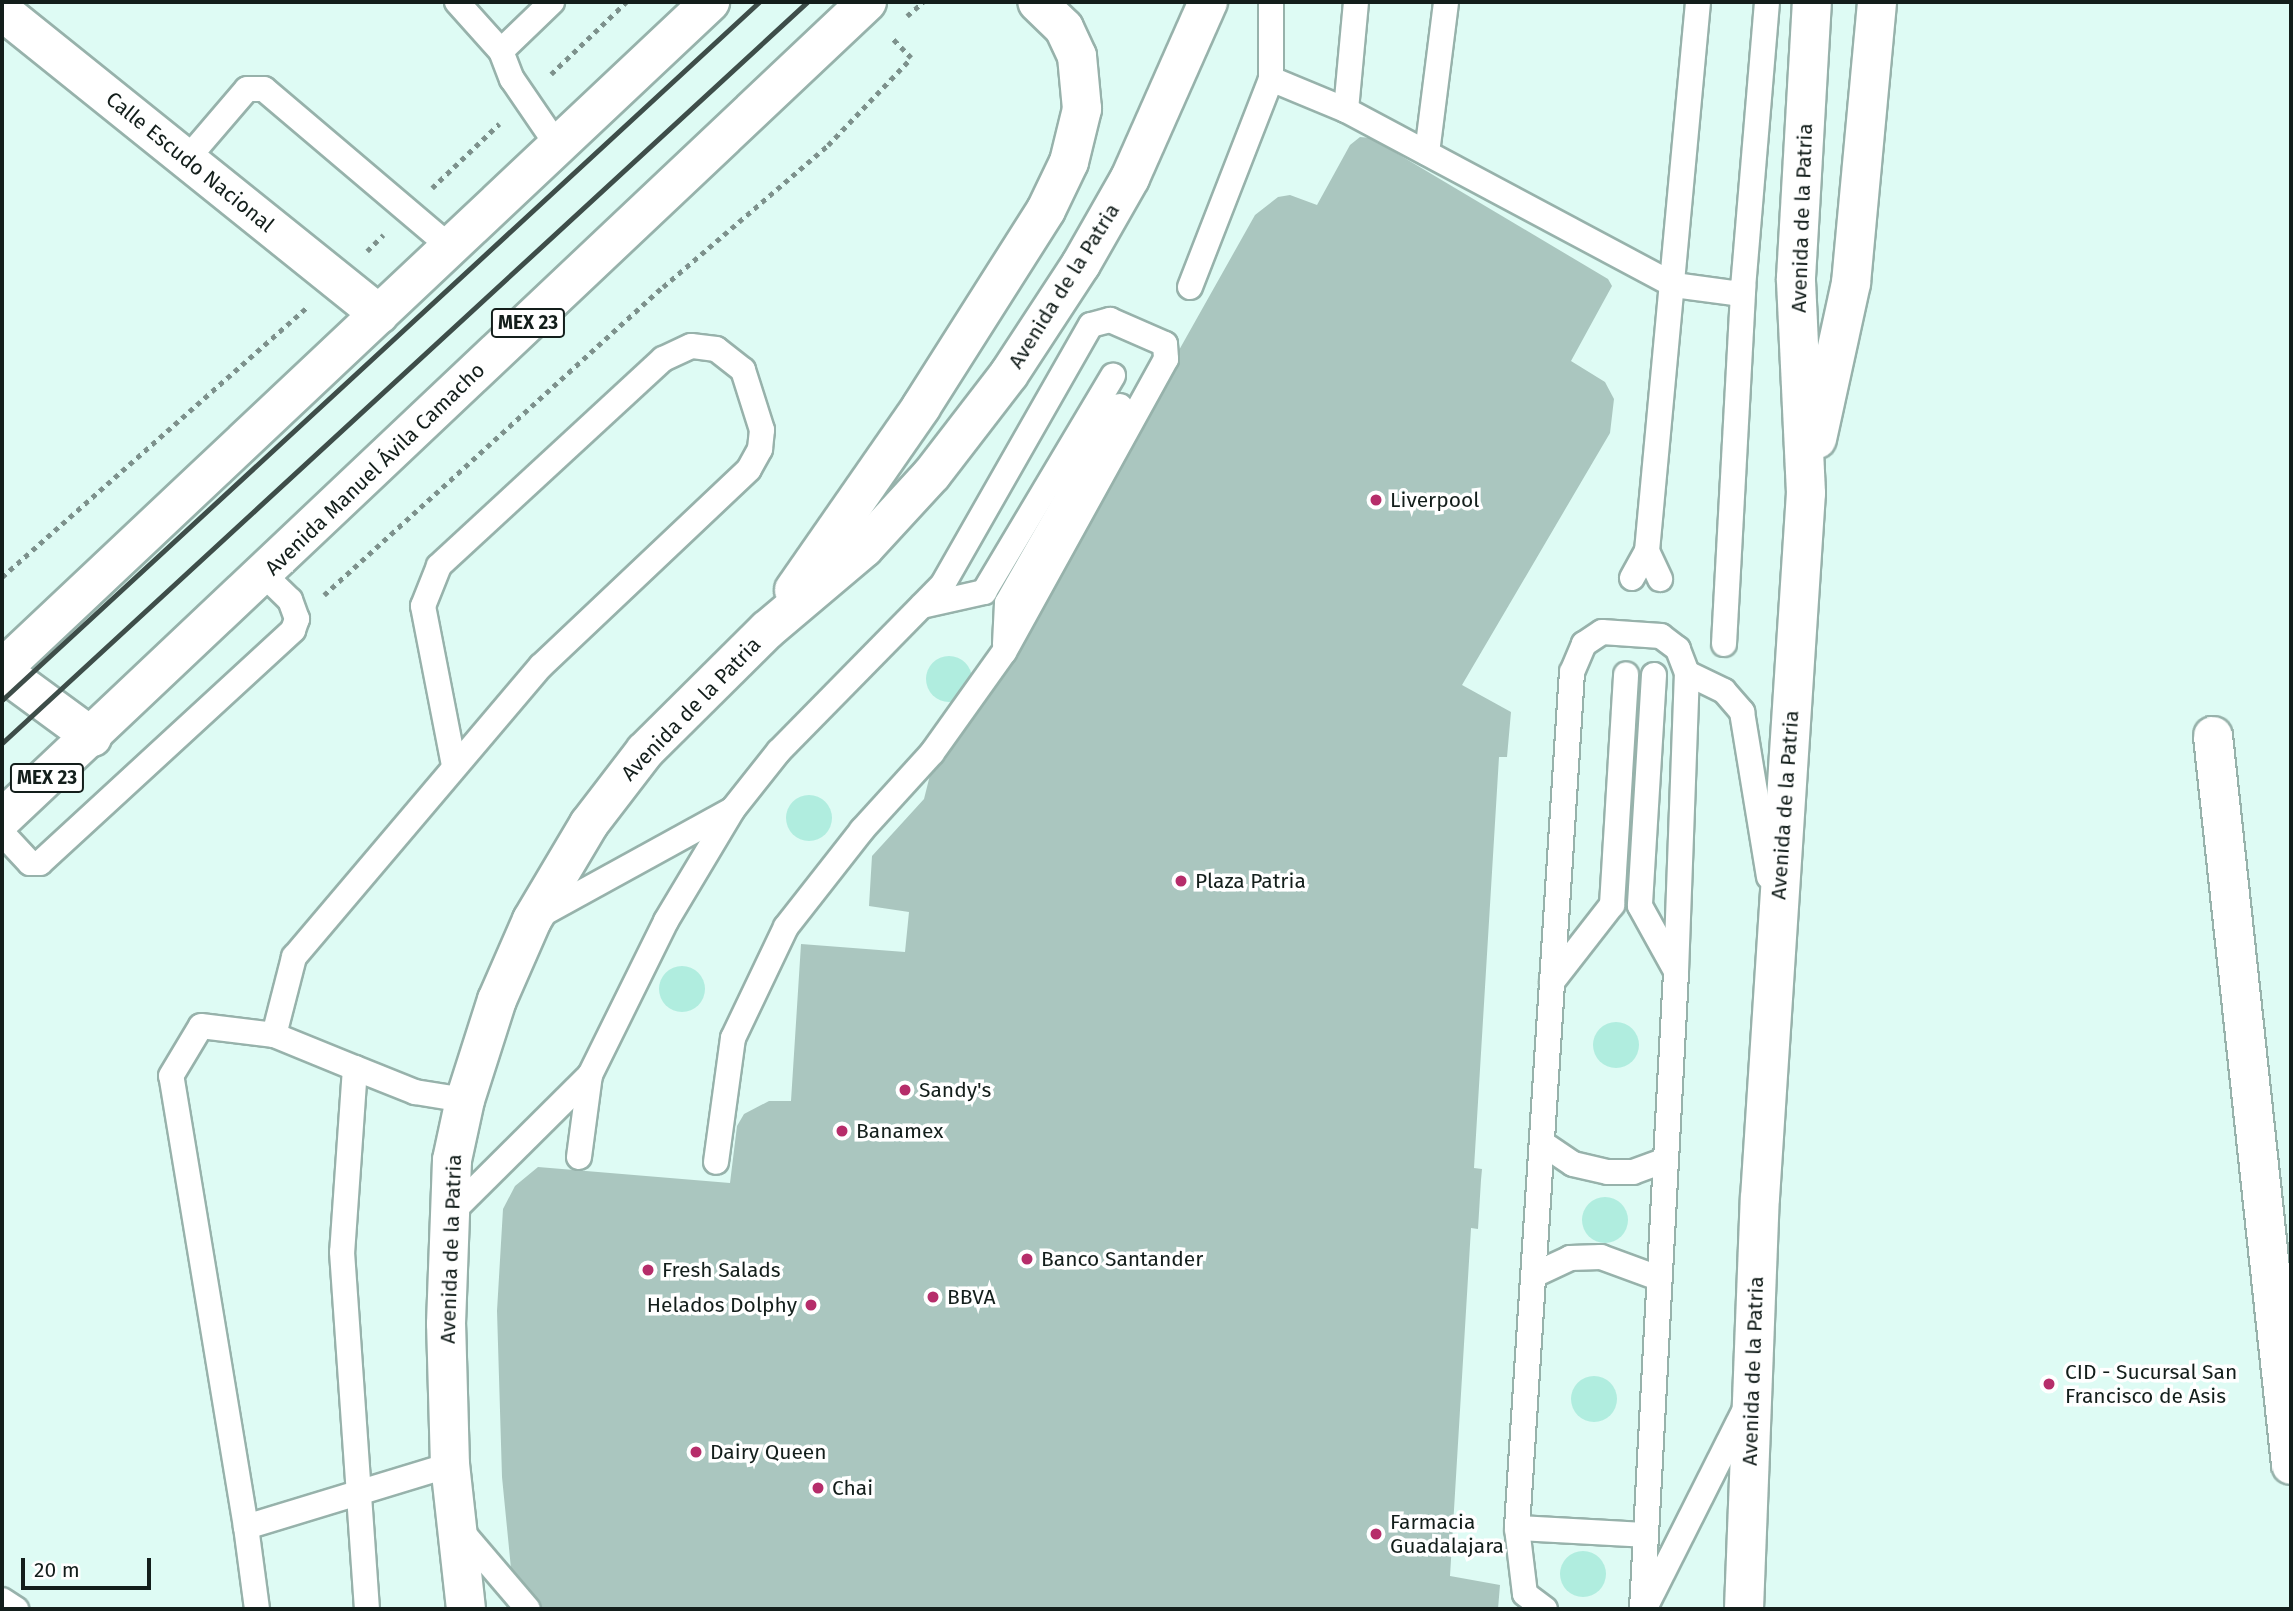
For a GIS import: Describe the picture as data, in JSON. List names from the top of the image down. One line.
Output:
{"streets":{"main road":["Calle Escudo Nacional","Avenida de la Patria","MEX 23","Avenida Manuel Ávila Camacho"]},"places":["Liverpool","Plaza Patria","Sandy's","Banamex","Banco Santander","Fresh Salads","BBVA","Helados Dolphy","CID - Sucursal San Francisco de Asis","Dairy Queen","Chai","Farmacia Guadalajara"],"scale_bar":"20 m"}
